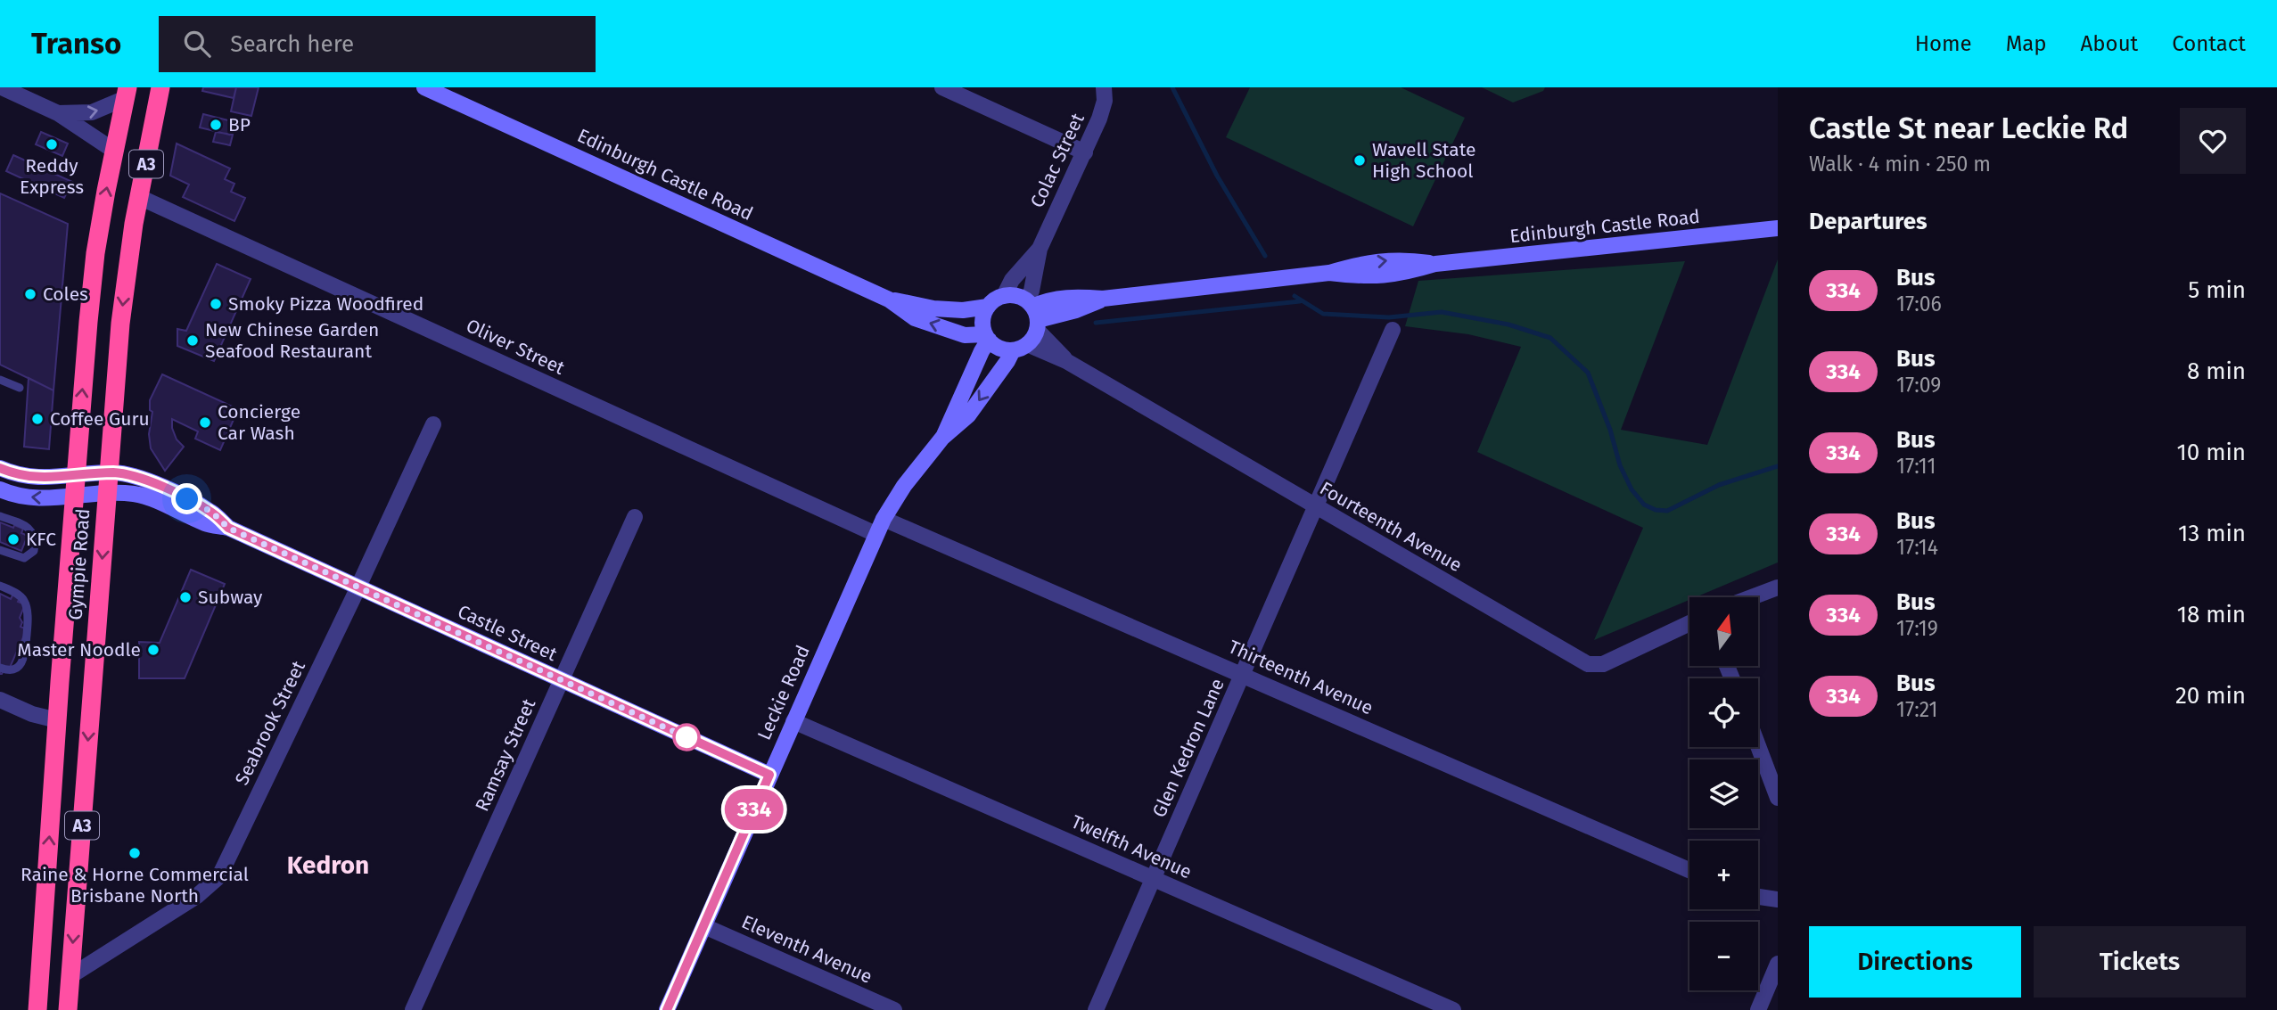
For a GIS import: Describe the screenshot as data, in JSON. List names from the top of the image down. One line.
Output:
{"streets":{"highway":["A3","Gympie Road"],"street":["Colac Street","Edinburgh Castle Road","Oliver Street","Fourteenth Avenue","Castle Street","Thirteenth Avenue","Leckie Road","Seabrook Street","Glen Kedron Lane","Ramsay Street","Twelfth Avenue","Eleventh Avenue"]},"crossings":[["Colac Street","Edinburgh Castle Road"],["Colac Street","Fourteenth Avenue"],["Colac Street","Leckie Road"],["Edinburgh Castle Road","Fourteenth Avenue"],["Edinburgh Castle Road","Leckie Road"],["Oliver Street","Gympie Road"],["Oliver Street","Leckie Road"],["Fourteenth Avenue","Leckie Road"],["Fourteenth Avenue","Glen Kedron Lane"],["Gympie Road","Castle Street"],["Gympie Road","Seabrook Street"],["Castle Street","Leckie Road"],["Castle Street","Seabrook Street"],["Castle Street","Ramsay Street"],["Thirteenth Avenue","Leckie Road"],["Thirteenth Avenue","Glen Kedron Lane"],["Leckie Road","Twelfth Avenue"],["Leckie Road","Eleventh Avenue"],["Glen Kedron Lane","Twelfth Avenue"]],"districts":["Kedron"],"places":["BP","Reddy Express","Wavell State High School","Coles","Smoky Pizza Woodfired","New Chinese Garden Seafood Restaurant","Coffee Guru","Concierge Car Wash","KFC","Subway","Master Noodle","Raine & Horne Commercial Brisbane North"],"lines":["bus line 334"],"north":"top","page":{"header":"Transo","search":"Search here","nav":["Home","Map","About","Contact"],"on_map":"334","heading":[["Castle St near Leckie Rd","Walk · 4 min · 250 m"],"Departures"],"list":[{"mark":"334","name":"Bus","note":"17:06","value":"5 min"},{"mark":"334","name":"Bus","note":"17:09","value":"8 min"},{"mark":"334","name":"Bus","note":"17:11","value":"10 min"},{"mark":"334","name":"Bus","note":"17:14","value":"13 min"},{"mark":"334","name":"Bus","note":"17:19","value":"18 min"},{"mark":"334","name":"Bus","note":"17:21","value":"20 min"}],"map_buttons":["+","−"],"buttons":["Directions","Tickets"]}}
